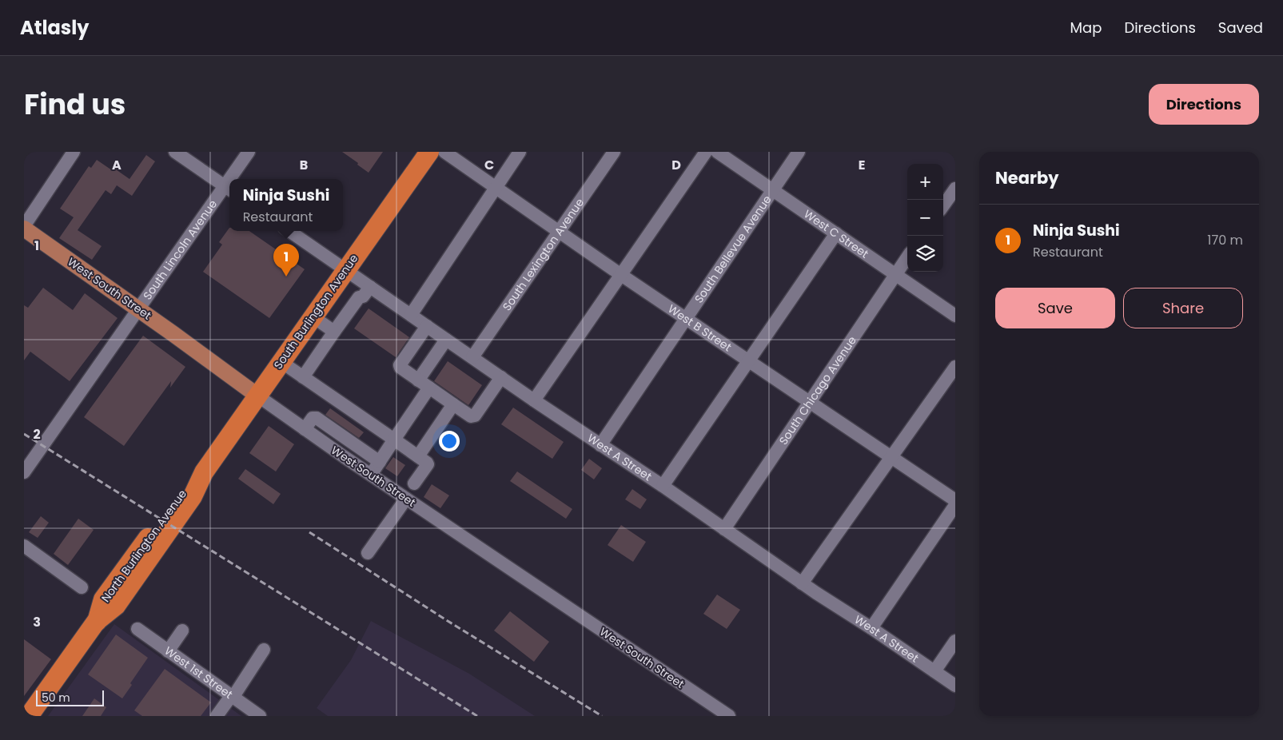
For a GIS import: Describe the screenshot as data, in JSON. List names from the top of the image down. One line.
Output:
{"streets":{"highway":["South Burlington Avenue","North Burlington Avenue"],"main road":["West South Street"],"street":["West C Street","South Bellevue Avenue","South Lincoln Avenue","South Lexington Avenue","West B Street","South Chicago Avenue","West A Street","West 1st Street"]},"crossings":[["West C Street","South Bellevue Avenue"],["West C Street","South Chicago Avenue"],["South Bellevue Avenue","West B Street"],["South Bellevue Avenue","West A Street"],["South Lincoln Avenue","West South Street"],["South Lexington Avenue","West B Street"],["South Lexington Avenue","West A Street"],["West South Street","South Burlington Avenue"],["South Burlington Avenue","West A Street"],["South Burlington Avenue","North Burlington Avenue"],["West B Street","South Chicago Avenue"],["South Chicago Avenue","West A Street"]],"scale_bar":"50 m","page":{"header":"Atlasly","nav":["Map","Directions","Saved"],"title":"Find us","buttons":["Directions",["Save","Share"]],"heading":"Nearby","map_buttons":["+","−"],"popup":["Ninja Sushi","Restaurant"],"list":[{"mark":"1","name":"Ninja Sushi","note":"Restaurant","value":"170 m"}],"pins":"1","scale":"50 m"},"grid":{"columns":["A","B","C","D","E"],"rows":["1","2","3"]}}
